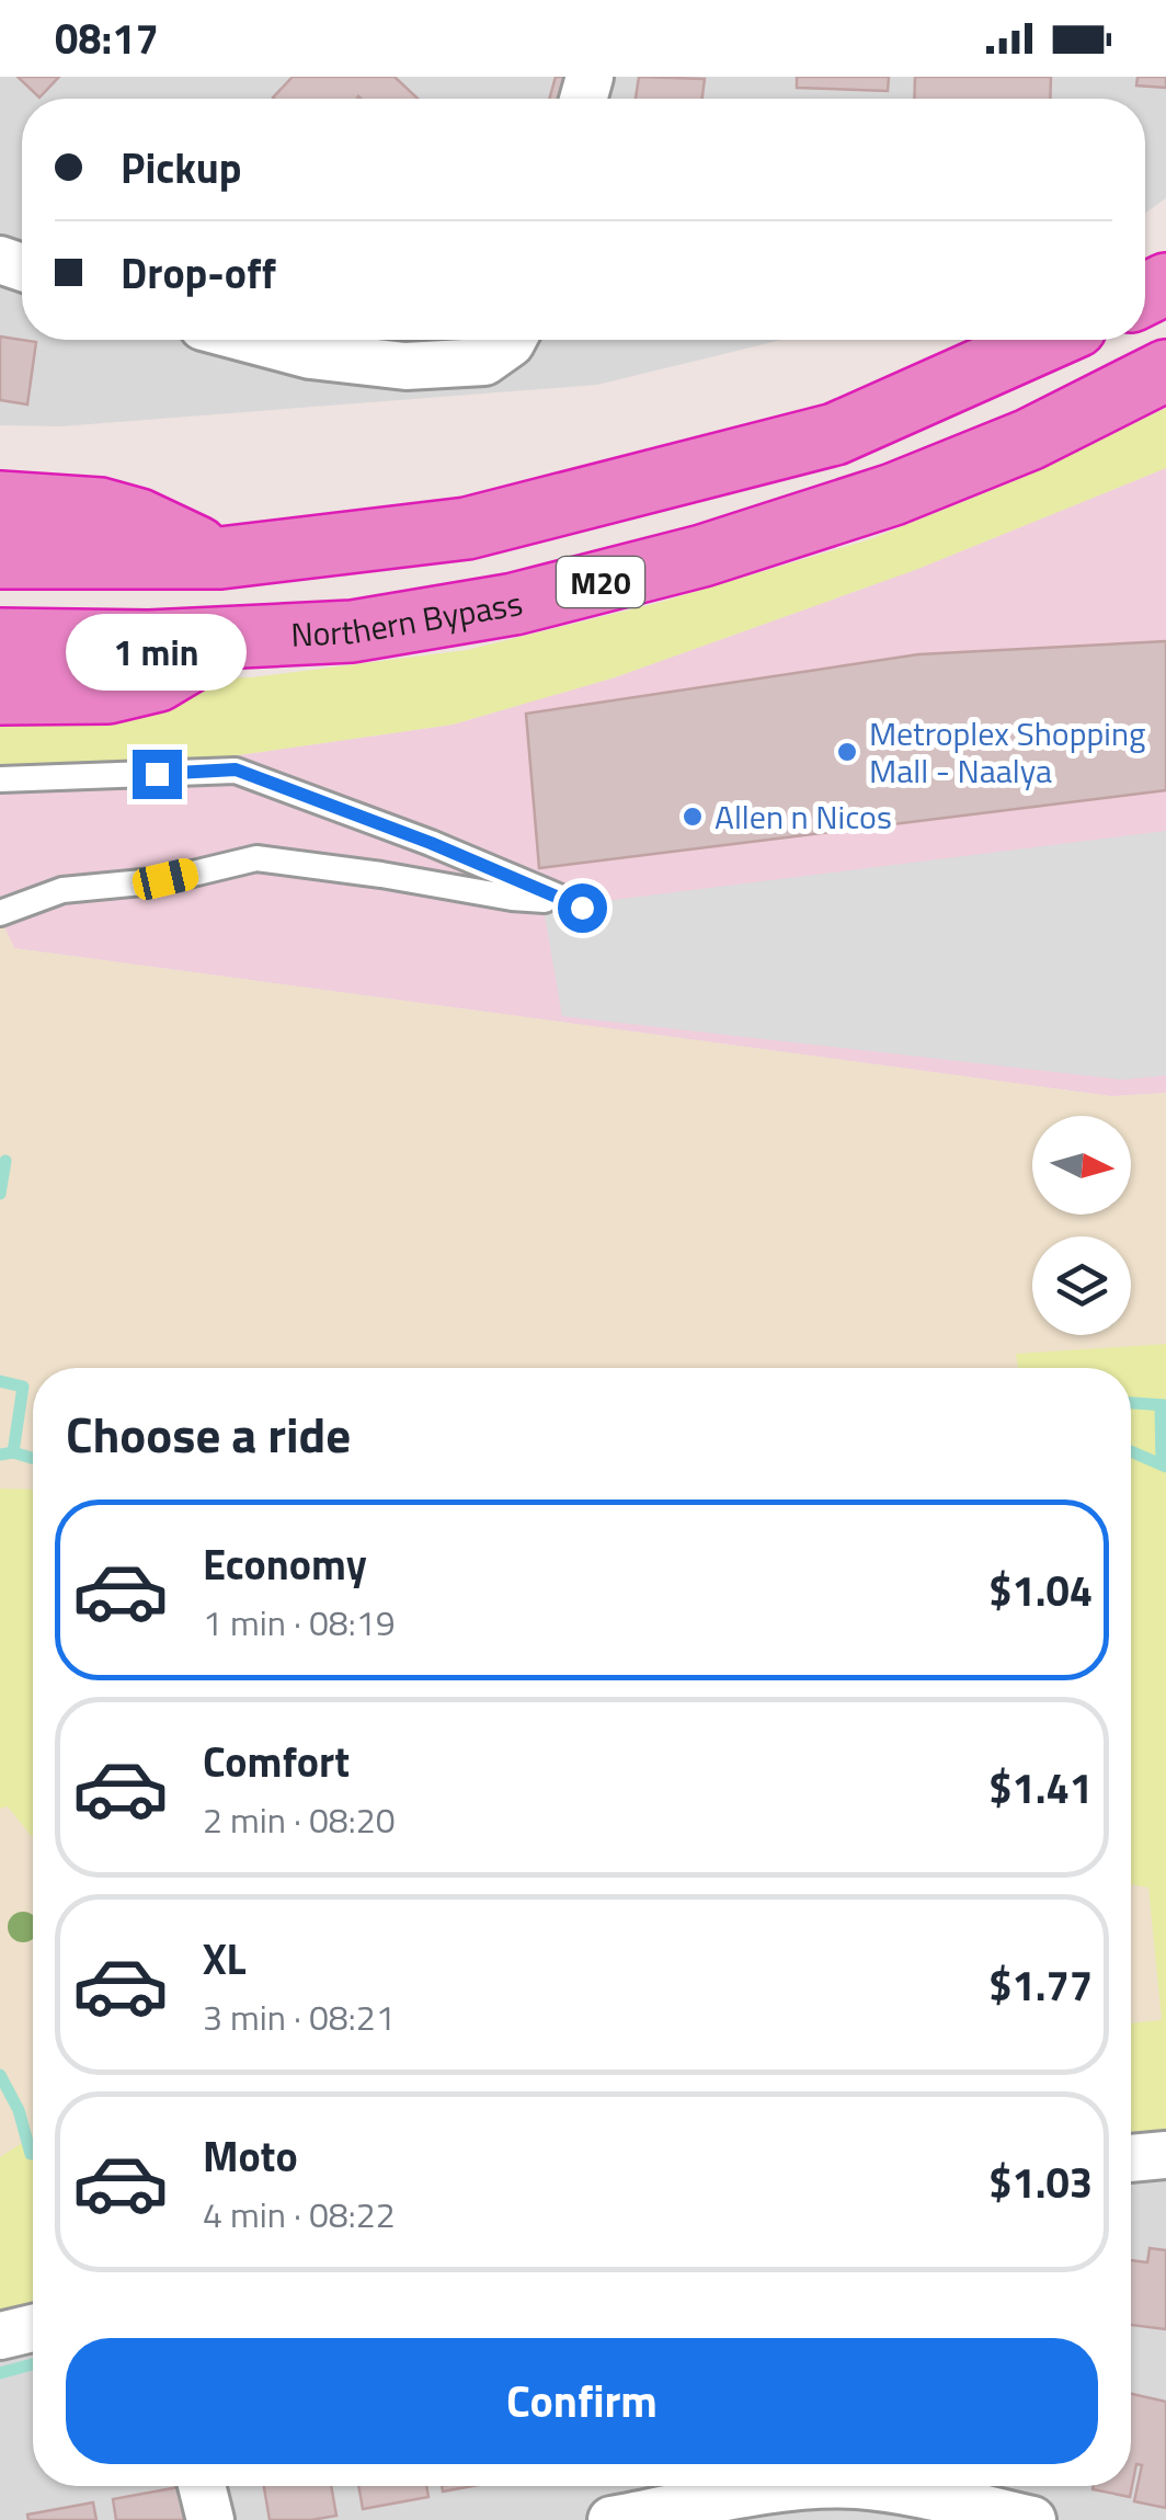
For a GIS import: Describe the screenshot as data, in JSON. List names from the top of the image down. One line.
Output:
{"streets":{"highway":["M20","Northern Bypass"]},"places":["Metroplex Shopping Mall - Naalya","Allen n Nicos"],"north":"right","page":{"status":"08:17","banner":["Pickup","Drop-off"],"bubble":"1 min","heading":"Choose a ride","list":[{"name":"Economy","note":"1 min · 08:19","value":"$1.04"},{"name":"Comfort","note":"2 min · 08:20","value":"$1.41"},{"name":"XL","note":"3 min · 08:21","value":"$1.77"},{"name":"Moto","note":"4 min · 08:22","value":"$1.03"}],"buttons":"Confirm"}}
